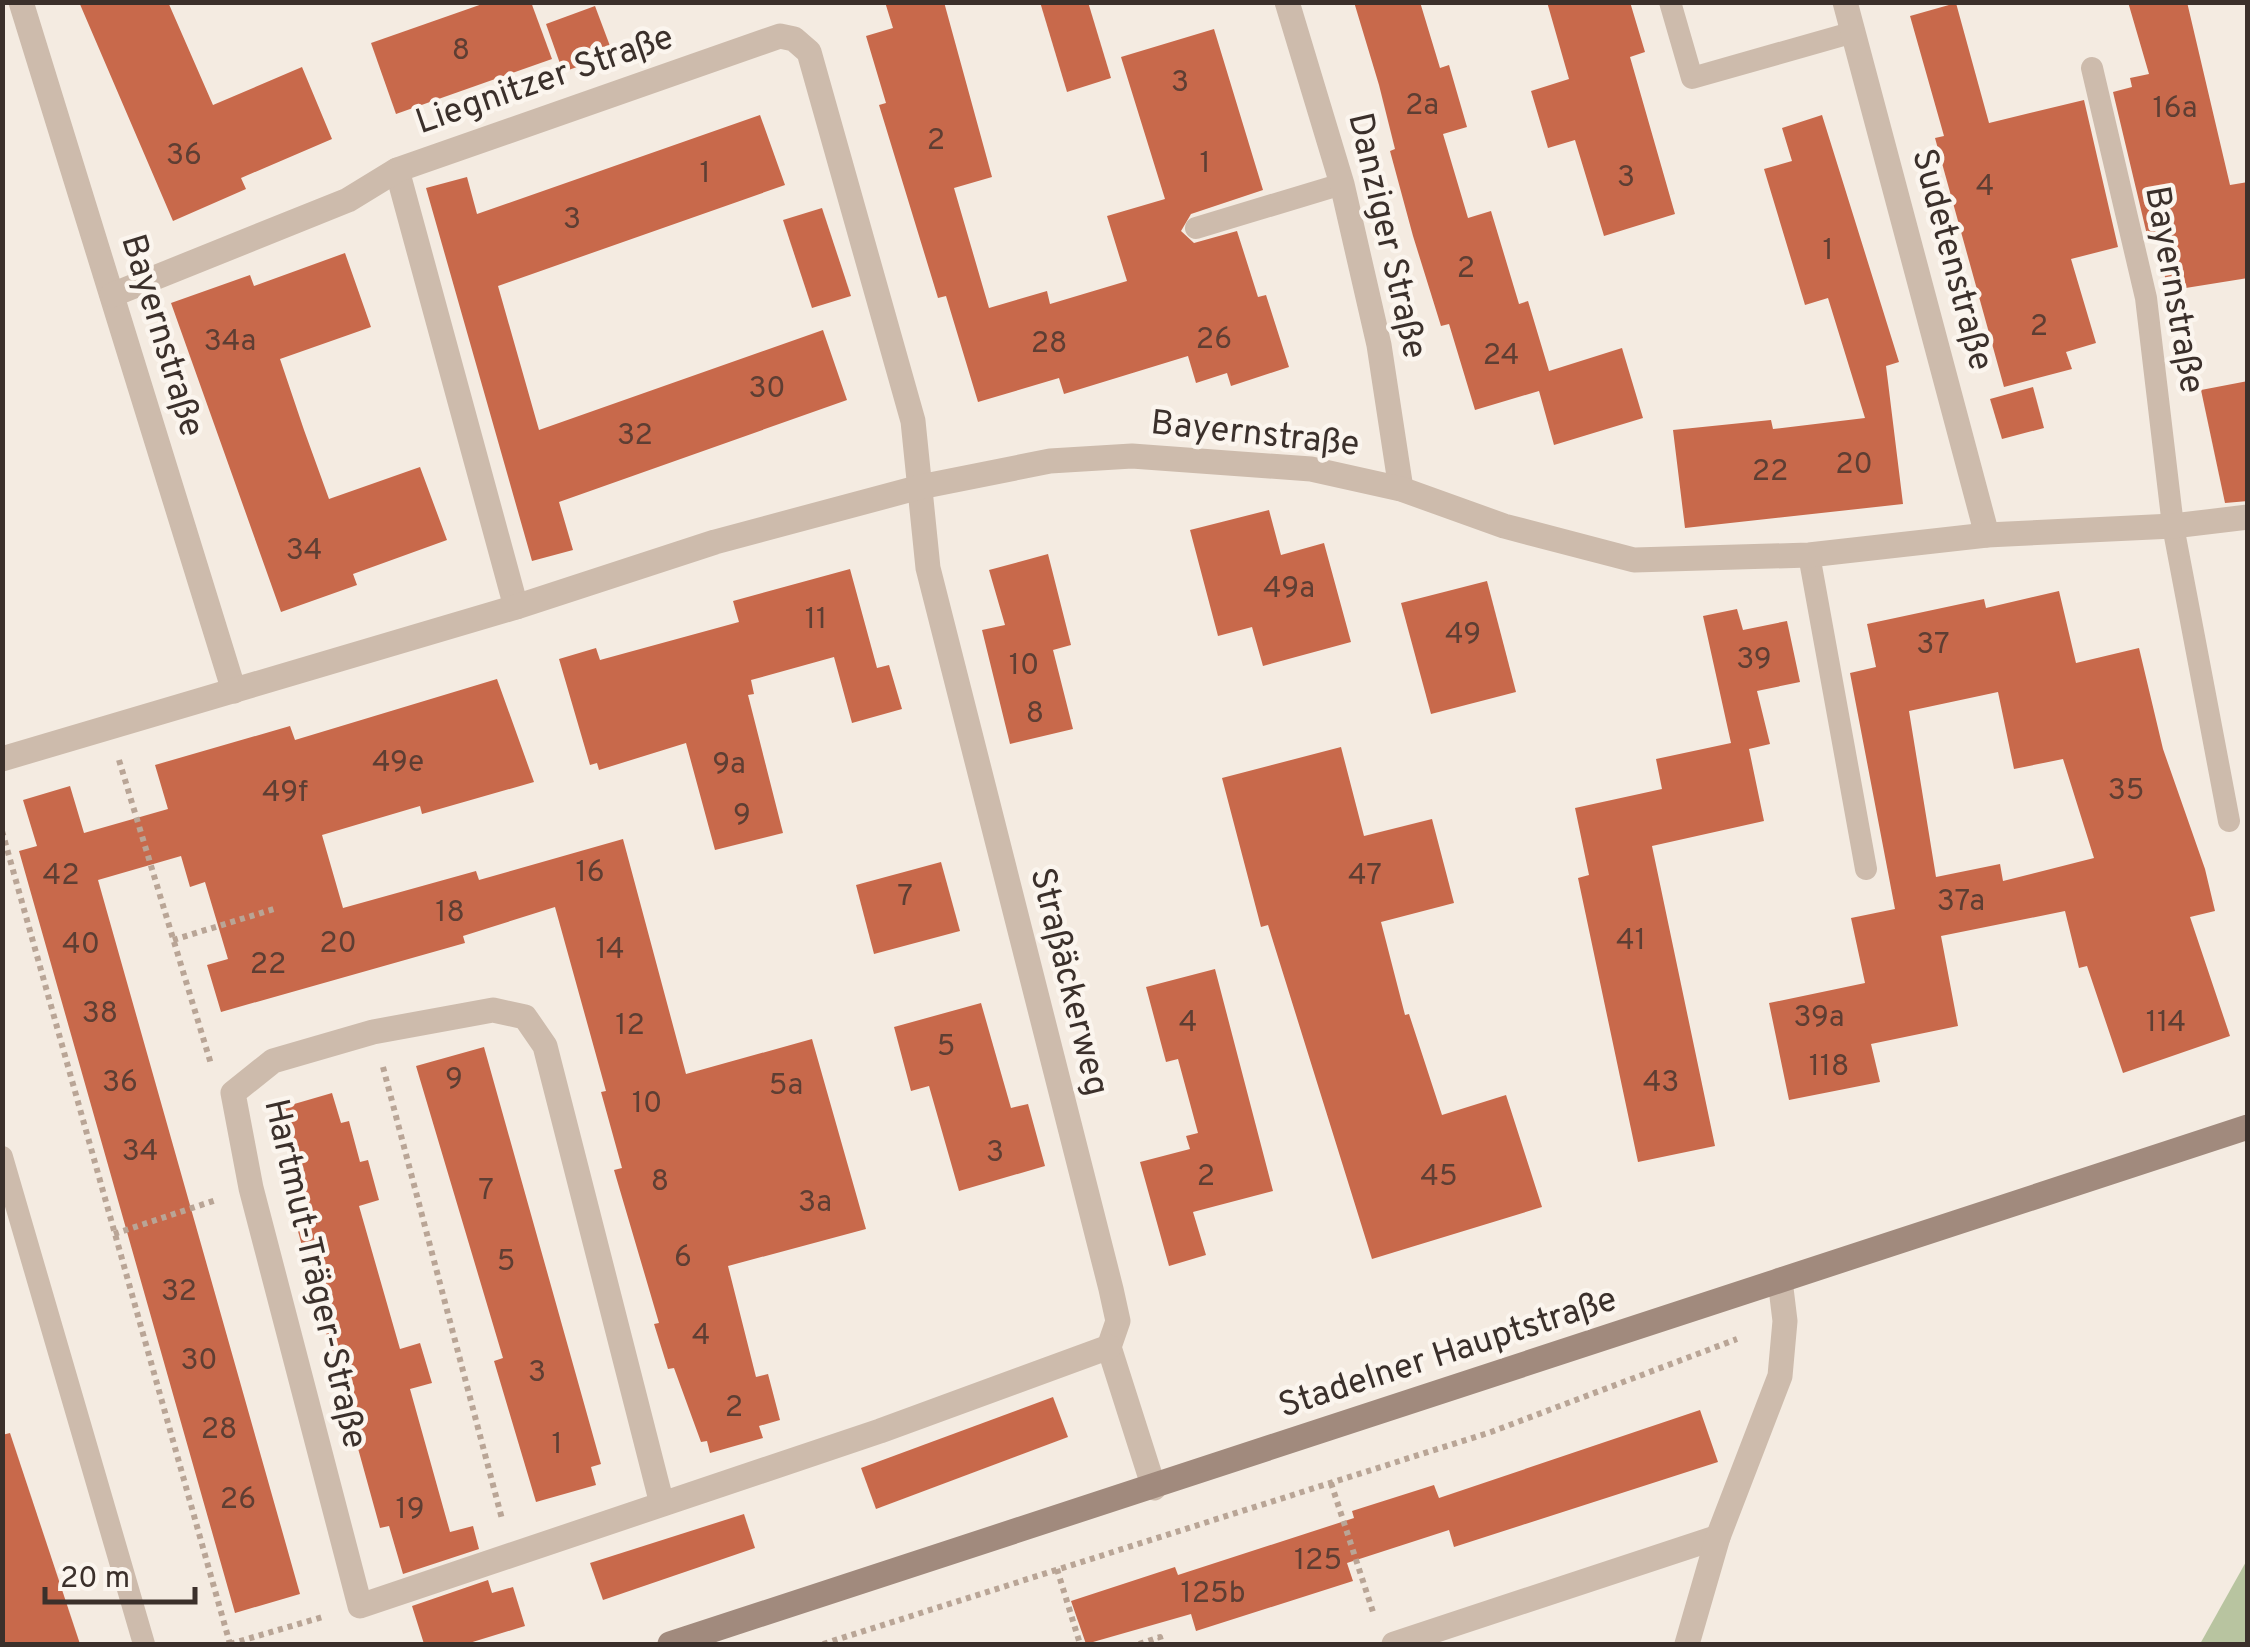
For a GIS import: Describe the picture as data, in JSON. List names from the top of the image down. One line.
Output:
{"streets":{"main road":["Stadelner Hauptstraße"],"street":["Liegnitzer Straße","Danziger Straße","Sudetenstraße","Bayernstraße","Straßäckerweg","Hartmut-Träger-Straße"]},"crossings":[["Liegnitzer Straße","Bayernstraße"],["Liegnitzer Straße","Straßäckerweg"],["Danziger Straße","Bayernstraße"],["Sudetenstraße","Bayernstraße"],["Bayernstraße","Straßäckerweg"],["Straßäckerweg","Stadelner Hauptstraße"]],"house_numbers":["8","3","2a","16a","2","36","1","1","3","4","3","1","2","2","26","34a","28","24","30","32","20","22","34","49a","11","49","37","39","10","8","49e","9a","35","49f","9","16","42","47","7","37a","18","41","20","40","14","22","38","39a","4","114","12","5","118","9","36","43","5a","10","34","3","2","45","8","7","3a","6","5","32","4","30","3","2","28","1","26","19","125","125b"],"scale_bar":"20 m"}
